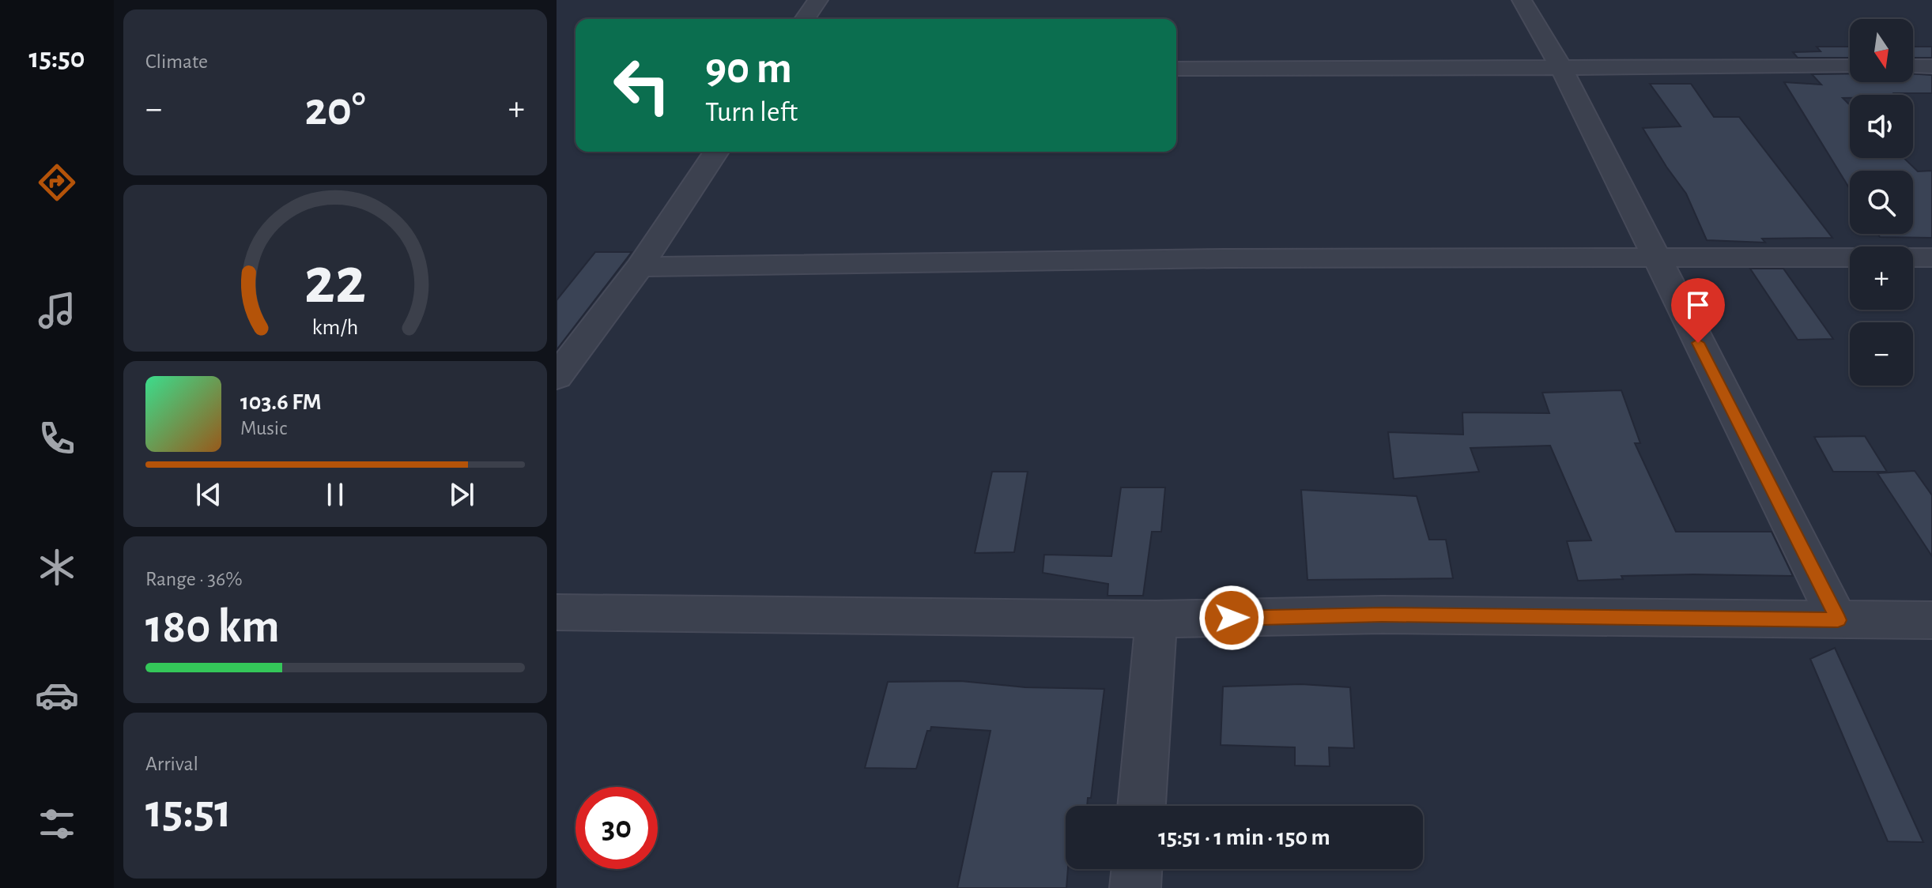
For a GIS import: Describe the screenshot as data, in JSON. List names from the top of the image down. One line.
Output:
{"north":"bottom","page":{"tabs":"15:50","tile":["Climate",["Range · 36%","180 km"],["Arrival","15:51"]],"map_buttons":["+","−"],"turn":["90 m","Turn left"],"heat":["−","20°","+"],"song":["103.6 FM","Music"],"limit":"30","trip":"15:51 · 1 min · 150 m","gauge":["22","km/h"]}}
